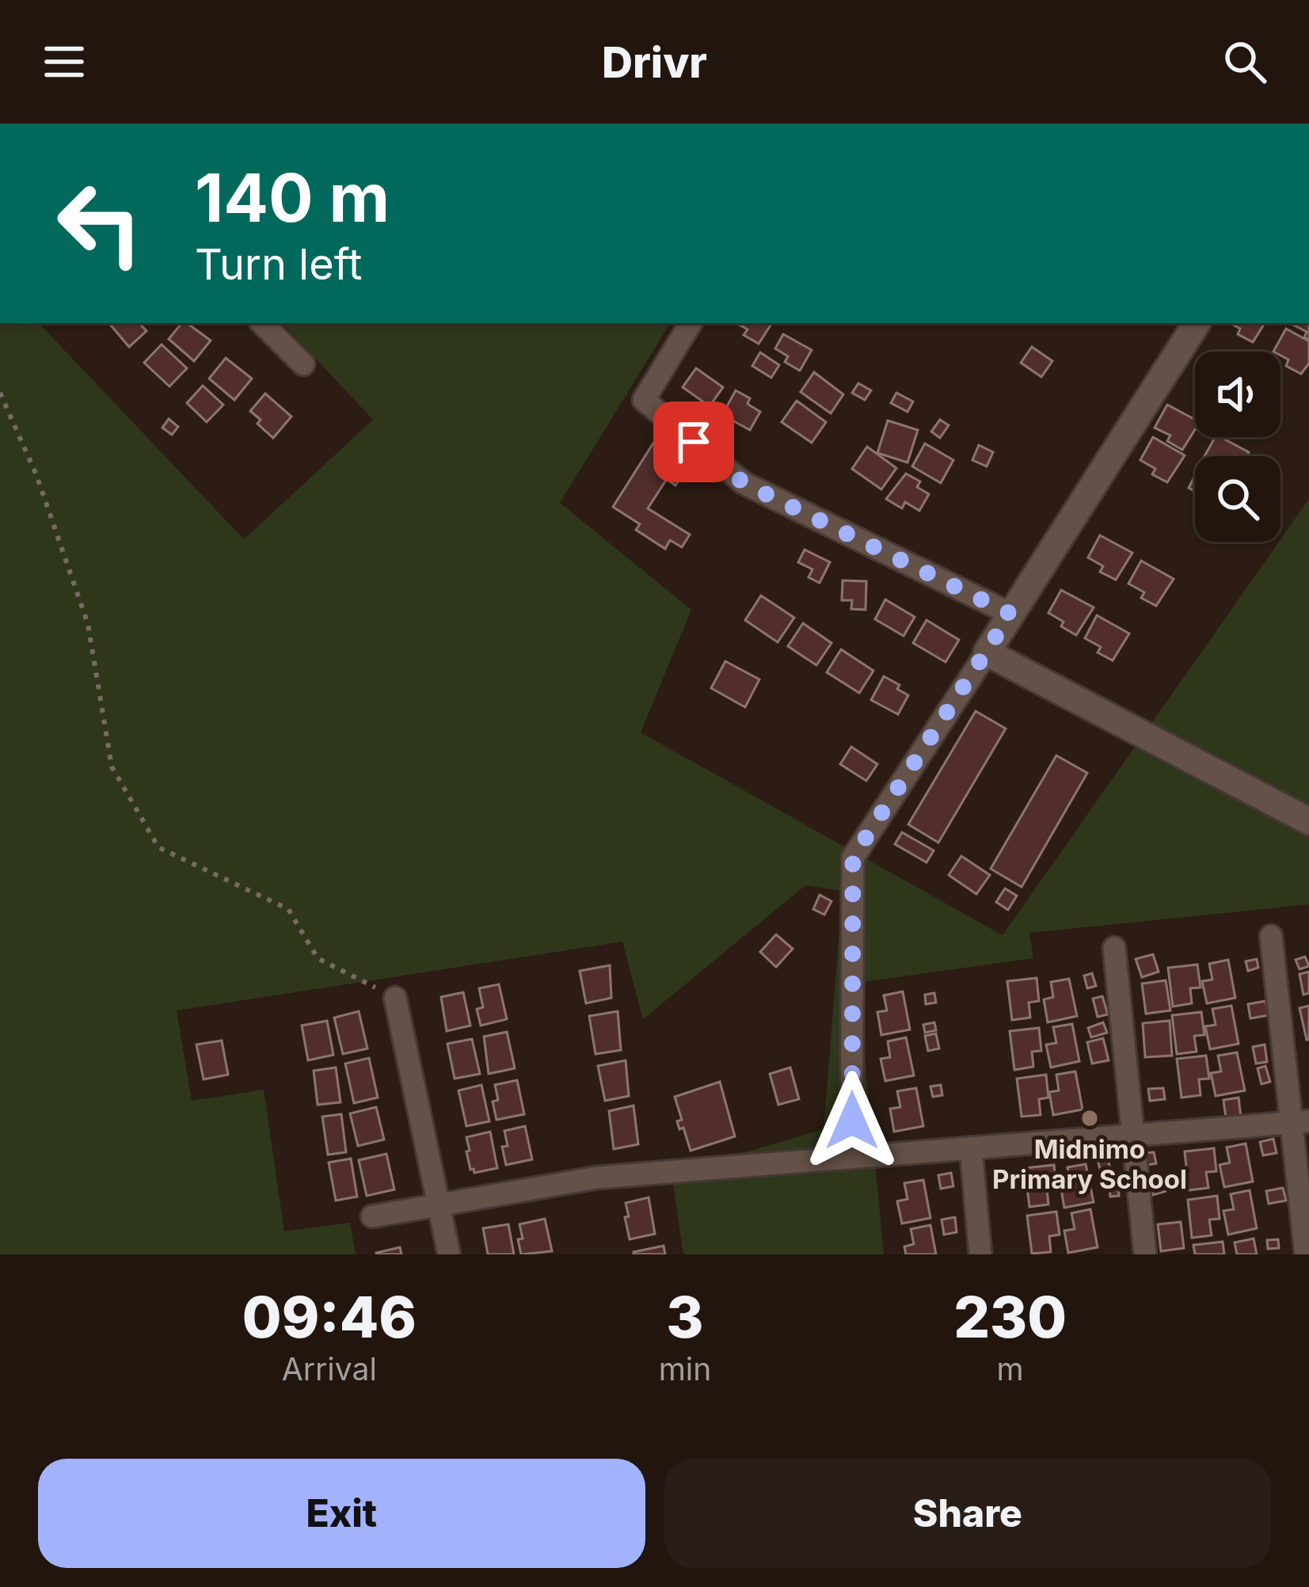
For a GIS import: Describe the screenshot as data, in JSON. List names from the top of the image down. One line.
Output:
{"places":["Midnimo Primary School"],"page":{"header":"Drivr","turn":["140 m","Turn left"],"eta":["09:46","Arrival","3","min","230","m"],"buttons":["Exit","Share"]}}
